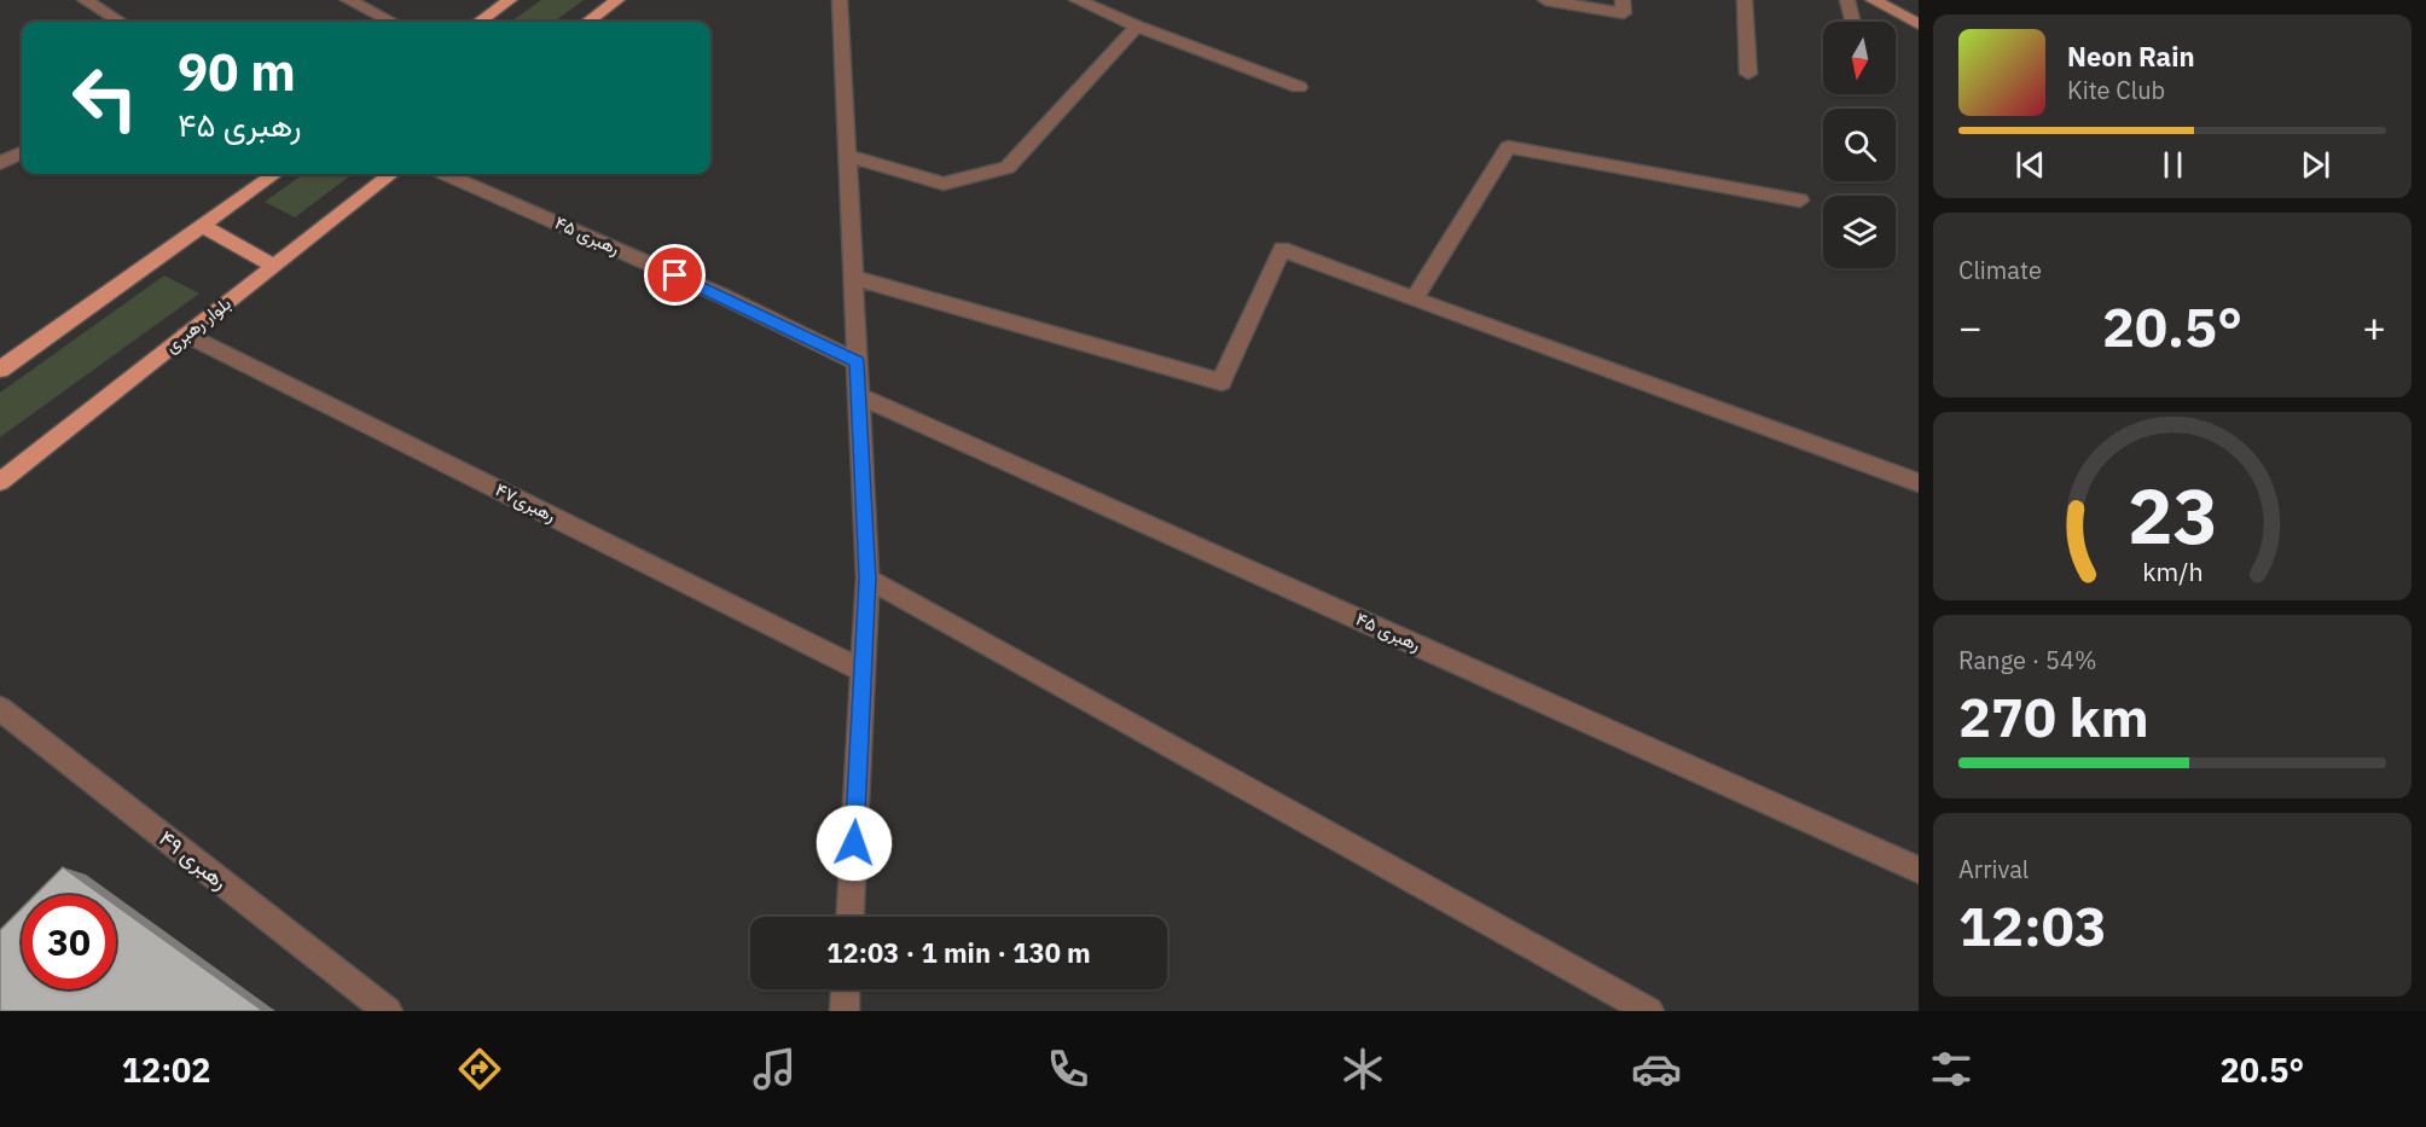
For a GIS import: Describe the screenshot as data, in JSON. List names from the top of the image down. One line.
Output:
{"streets":{"main road":["بلوار رهبری"],"street":["رهبری ۴۵","۴۷رهبری","رهبری ۴۹"]},"crossings":[["بلوار رهبری","۴۷رهبری"]],"north":"bottom","page":{"turn":["90 m","رهبری ۴۵"],"song":["Neon Rain","Kite Club"],"tile":["Climate",["Range · 54%","270 km"],["Arrival","12:03"]],"heat":["−","20.5°","+"],"limit":"30","trip":"12:03 · 1 min · 130 m","tabs":["12:02","20.5°"],"gauge":["23","km/h"]}}
